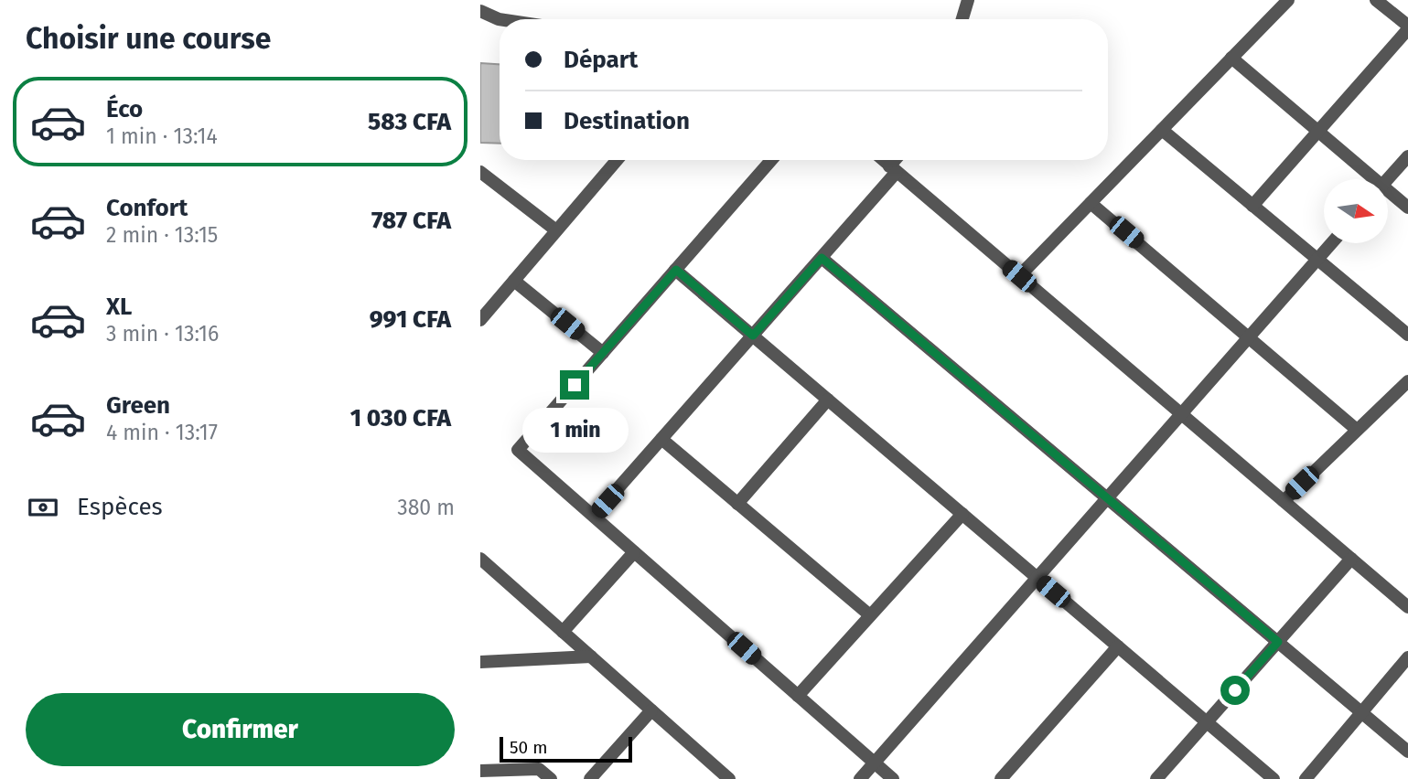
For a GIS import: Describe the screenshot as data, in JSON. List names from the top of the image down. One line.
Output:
{"scale_bar":"50 m","north":"right","page":{"heading":"Choisir une course","banner":["Départ","Destination"],"list":[{"name":"Éco","note":"1 min · 13:14","value":"583 CFA"},{"name":"Confort","note":"2 min · 13:15","value":"787 CFA"},{"name":"XL","note":"3 min · 13:16","value":"991 CFA"},{"name":"Green","note":"4 min · 13:17","value":"1 030 CFA"}],"bubble":"1 min","pay":["Espèces","380 m"],"buttons":"Confirmer","scale":"50 m"}}
